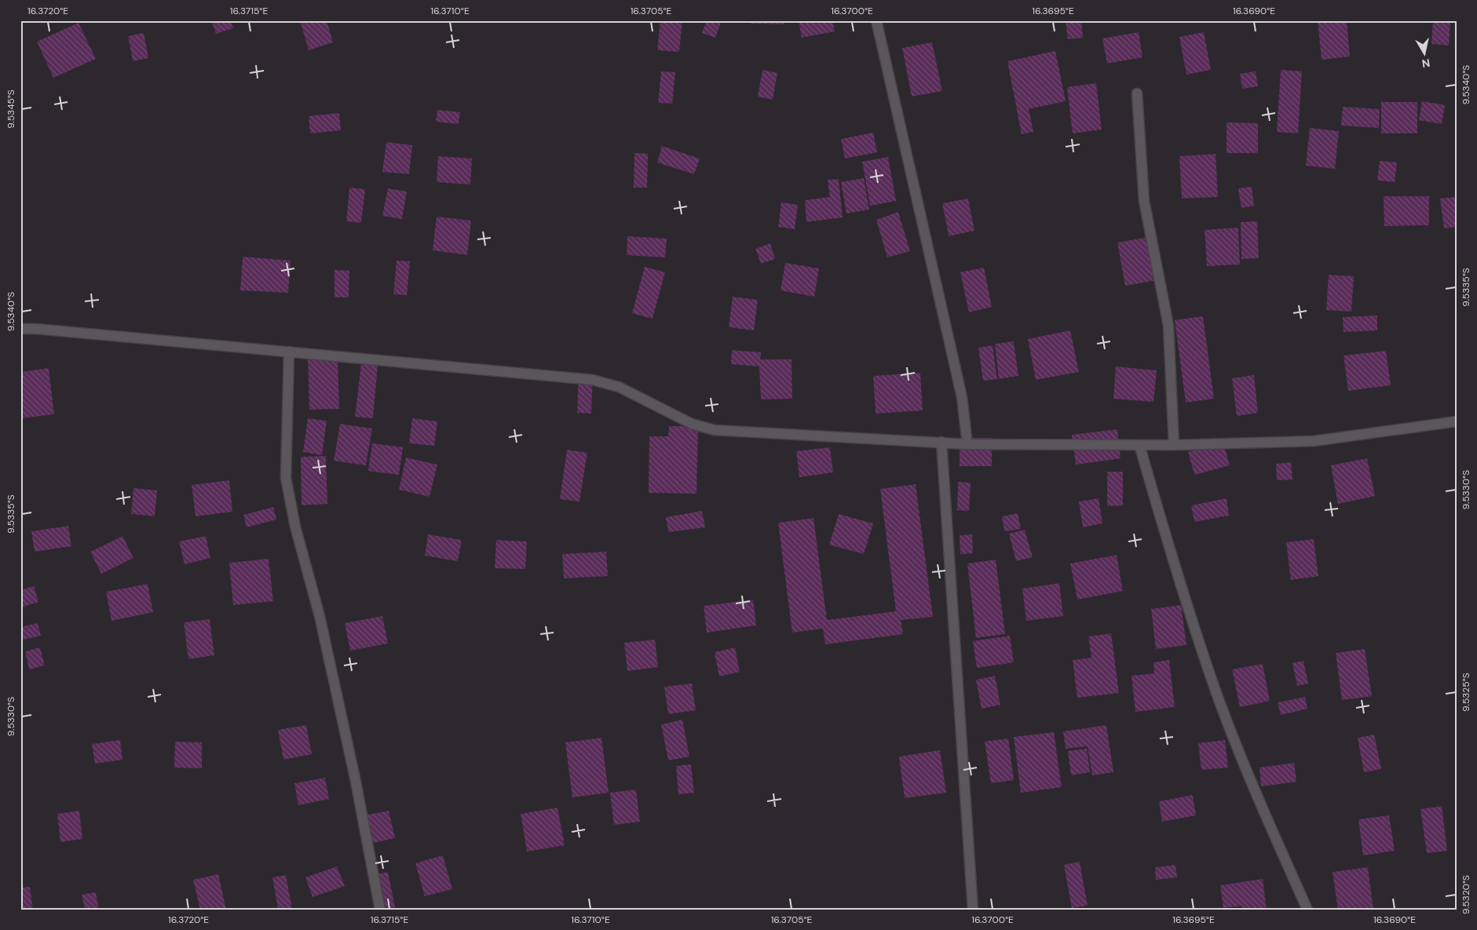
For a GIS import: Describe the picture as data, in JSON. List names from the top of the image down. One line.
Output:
{"north":"bottom","coordinates":["16.3720°E","16.3715°E","16.3710°E","16.3705°E","16.3700°E","16.3695°E","16.3690°E","9.5340°S","9.5345°S","9.5335°S","9.5330°S","9.5325°S","9.5320°S"]}
